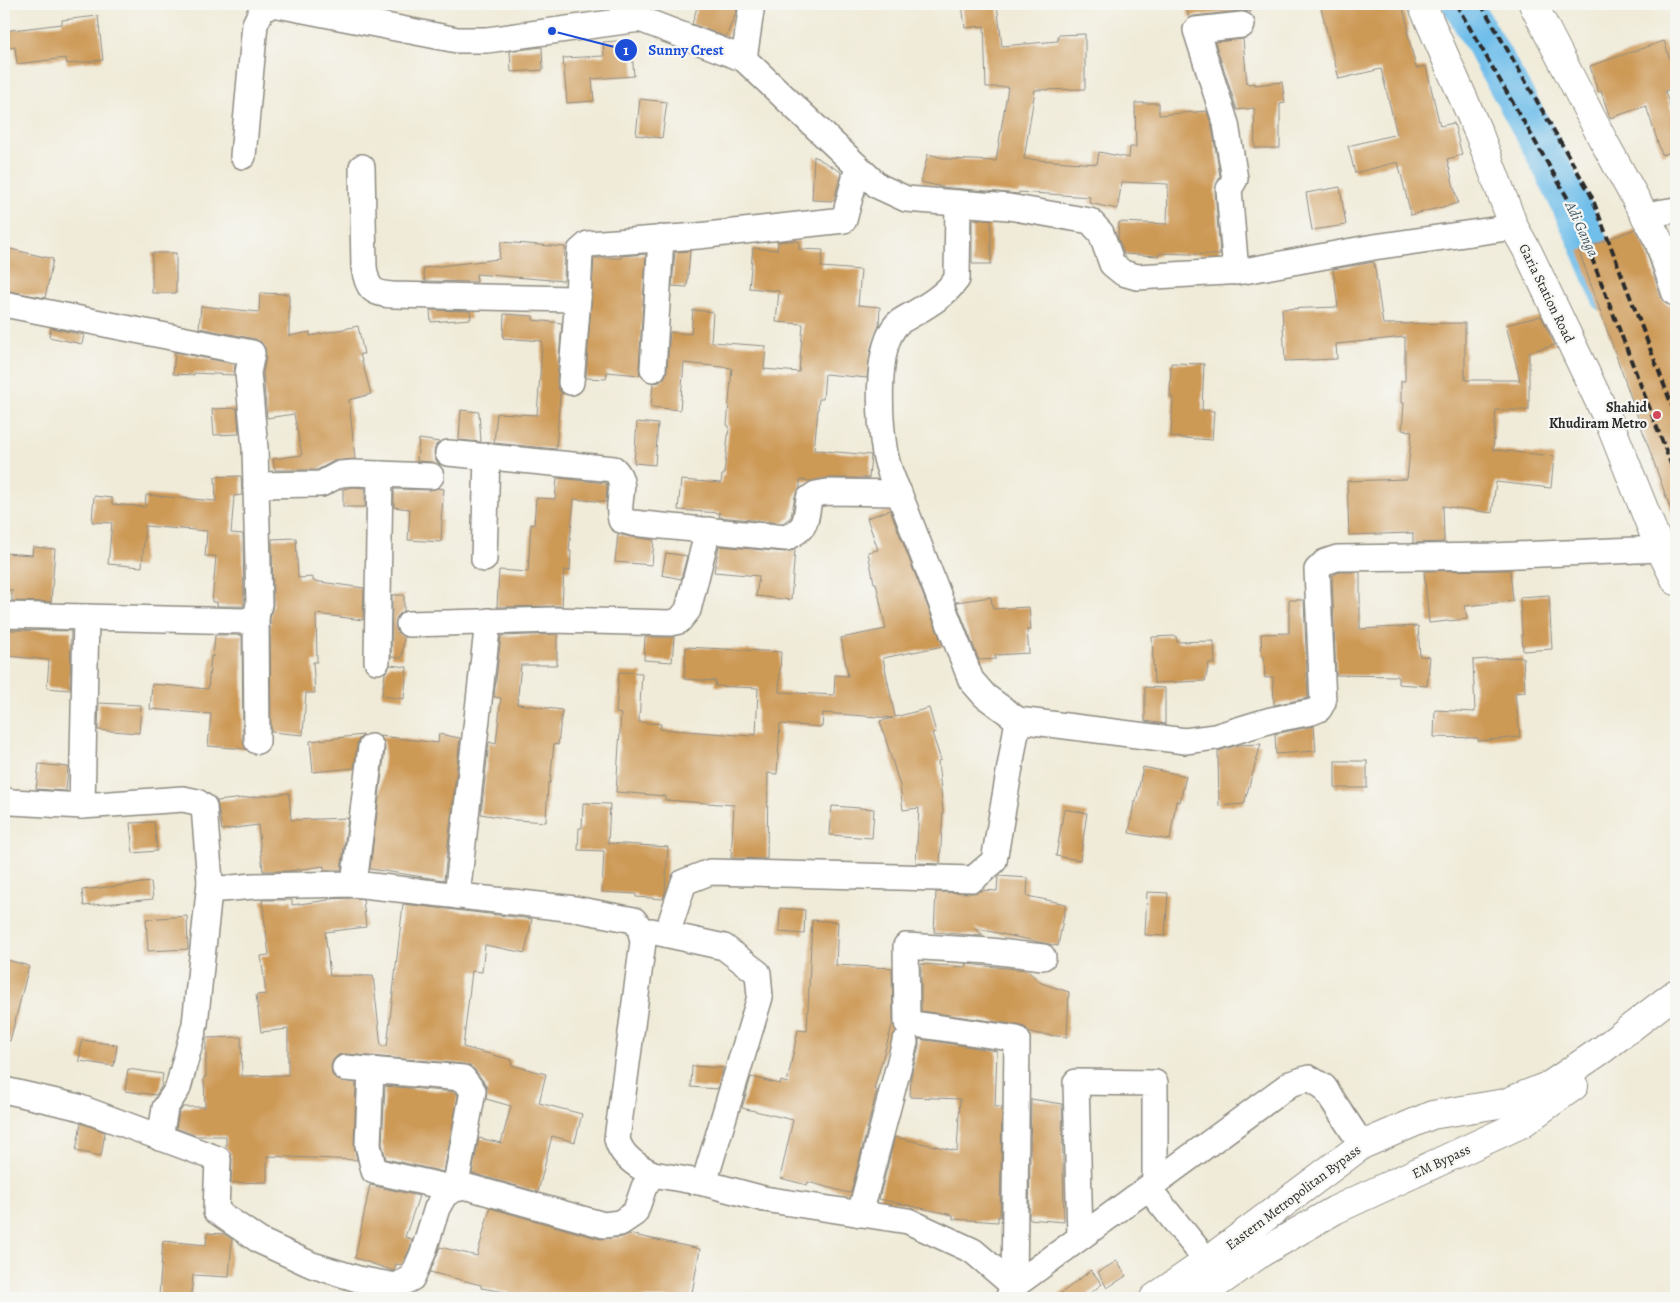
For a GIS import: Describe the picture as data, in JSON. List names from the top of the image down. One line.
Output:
{"streets":{"main road":["Garia Station Road","EM Bypass","Eastern Metropolitan Bypass"]},"crossings":[["EM Bypass","Eastern Metropolitan Bypass"]],"water":["Adi Ganga"],"places":["Sunny Crest","Shahid Khudiram Metro"]}
